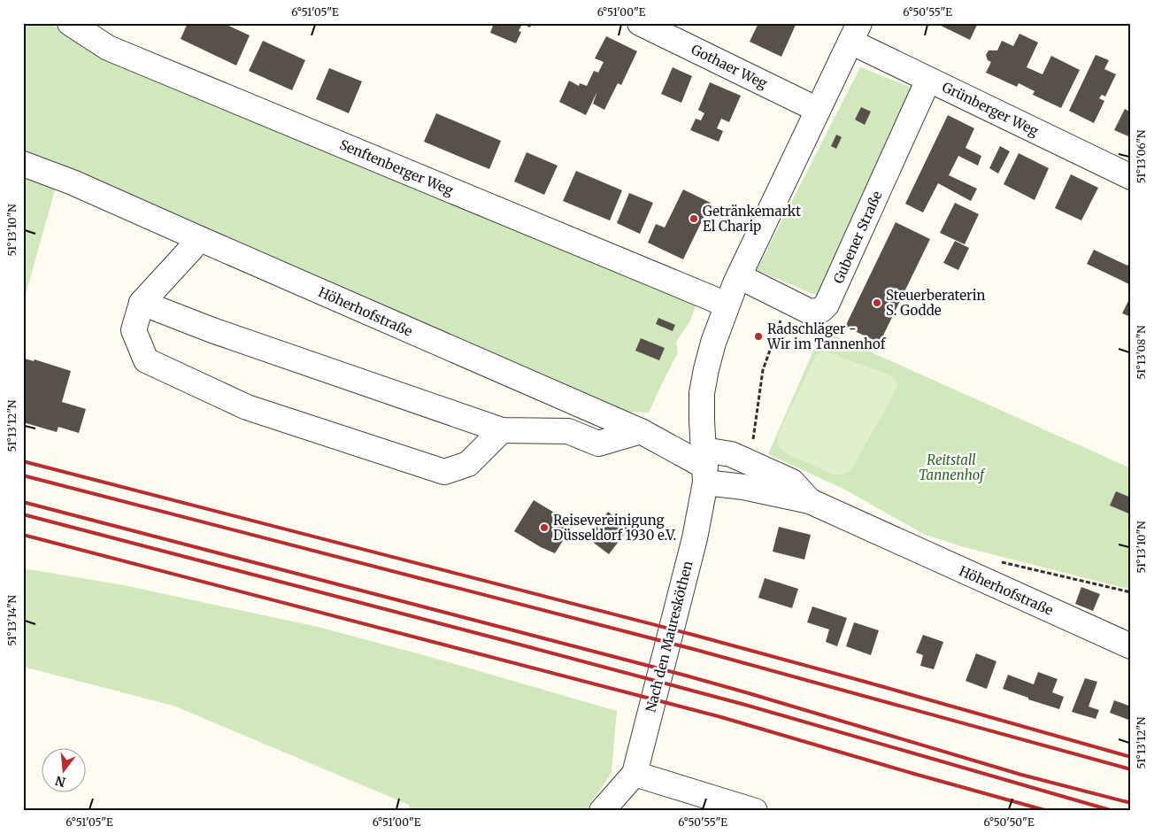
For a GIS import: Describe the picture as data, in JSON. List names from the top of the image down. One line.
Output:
{"streets":{"street":["Gothaer Weg","Grünberger Weg","Senftenberger Weg","Gubener Straße","Höherhofstraße","Nach den Mauresköthen"]},"crossings":[["Grünberger Weg","Gubener Straße"],["Höherhofstraße","Nach den Mauresköthen"]],"parks":["Reitstall Tannenhof"],"places":["Getränkemarkt El Charip","Steuerberaterin S. Godde","Radschläger - Wir im Tannenhof","Reisevereinigung Düsseldorf 1930 e.V."],"north":"bottom","coordinates":["6°51'05\"E","6°51'00\"E","6°50'55\"E","51°13'06\"N","51°13'10\"N","51°13'08\"N","51°13'12\"N","51°13'14\"N","6°50'50\"E"]}
